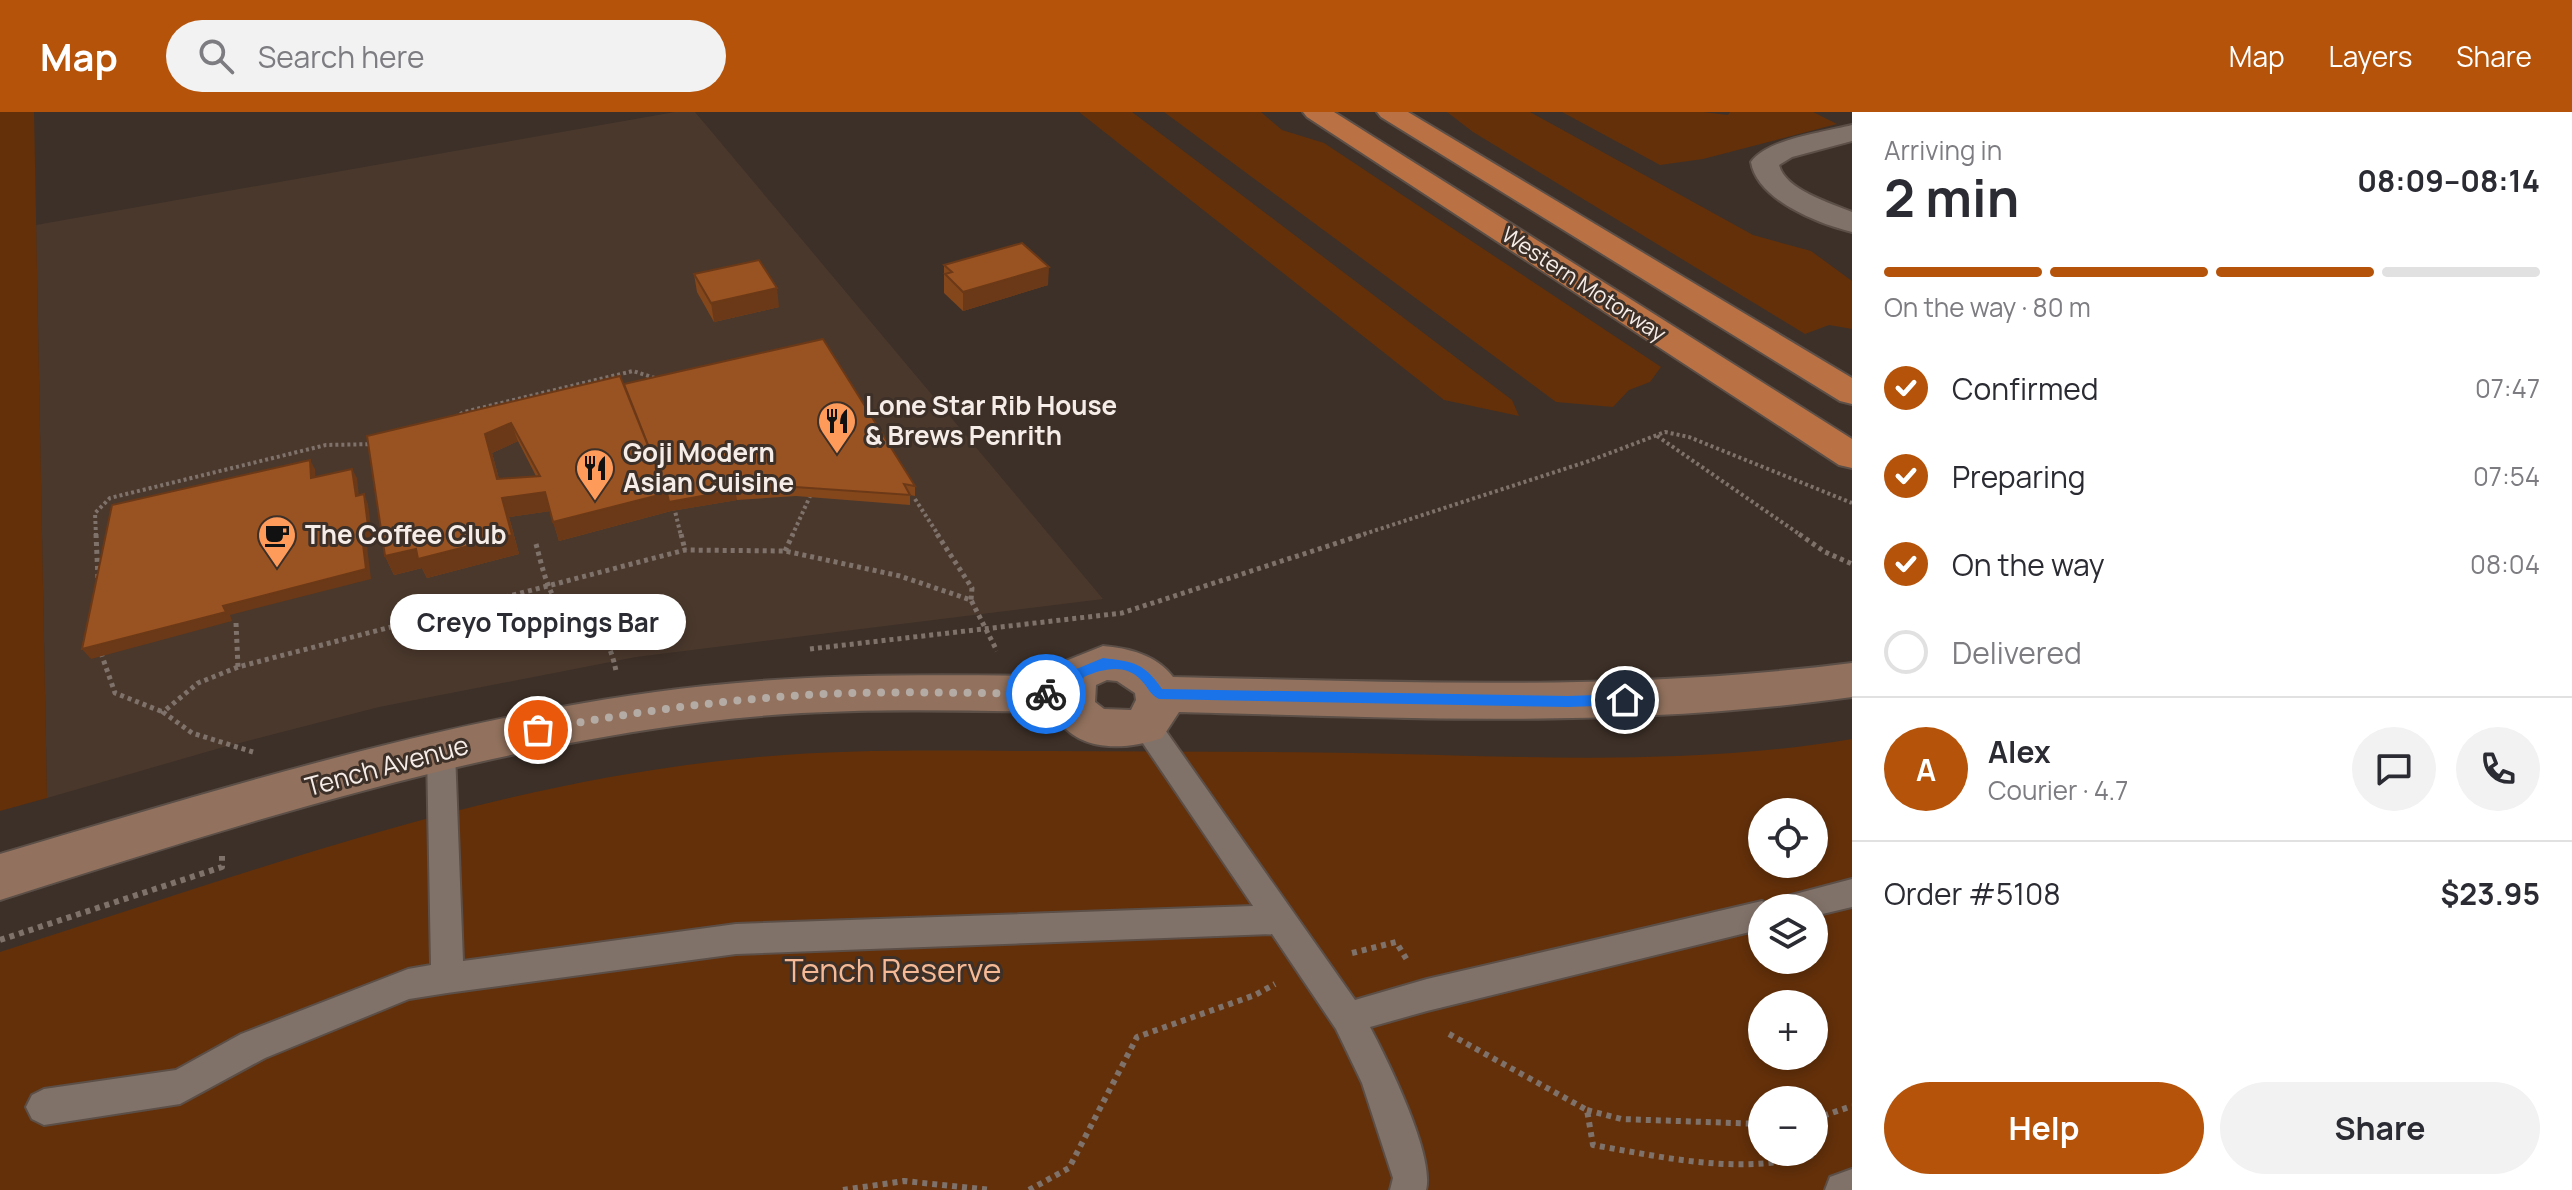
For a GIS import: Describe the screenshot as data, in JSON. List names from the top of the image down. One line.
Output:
{"streets":{"highway":["Western Motorway"],"street":["Tench Avenue"]},"parks":["Tench Reserve"],"places":{"restaurant":["Lone Star Rib House & Brews Penrith","Goji Modern Asian Cuisine"],"cafe":["The Coffee Club"],"other":["Creyo Toppings Bar"]},"page":{"header":"Map","search":"Search here","nav":["Map","Layers","Share"],"heading":["2 min","Arriving in","08:09–08:14"],"panel":["Alex","Courier · 4.7","Order #5108","$23.95"],"bar":"On the way · 80 m","list":[["Confirmed","07:47"],["Preparing","07:54"],["On the way","08:04"],"Delivered"],"bubble":"Creyo Toppings Bar","round":"A","map_buttons":["+","−"],"buttons":["Help","Share"]}}
